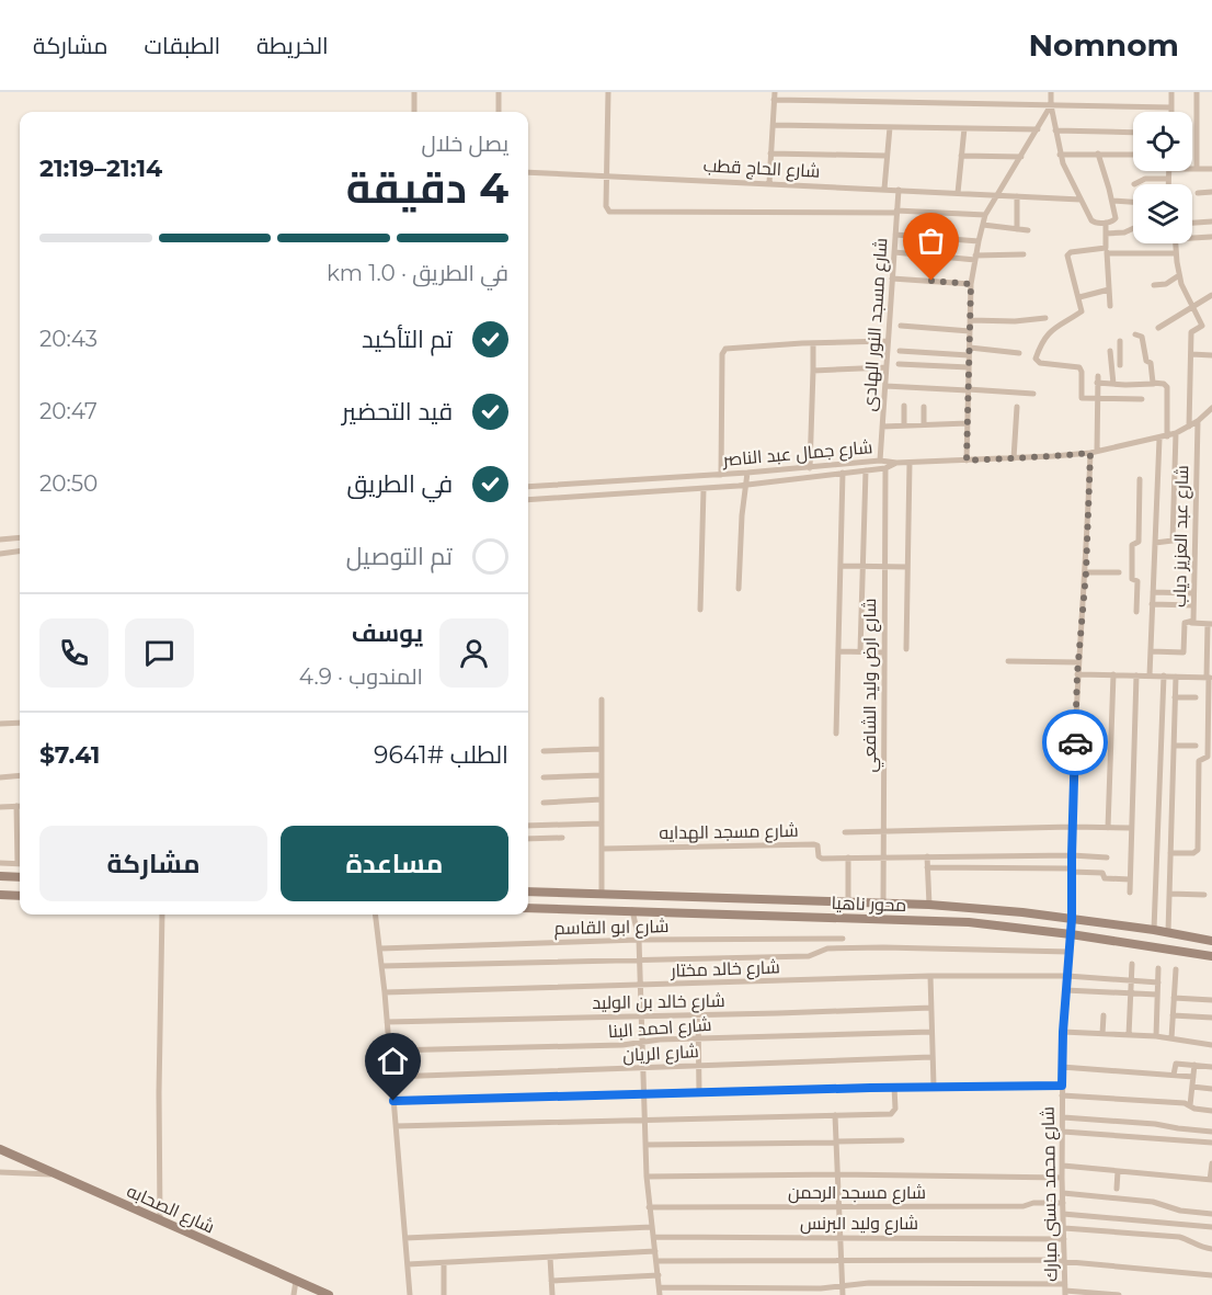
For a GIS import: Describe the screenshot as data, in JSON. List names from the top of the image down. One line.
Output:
{"streets":{"main road":["محور ناهيا","شارع الصحابه"],"street":["شارع الحاج قطب","شارع مسجد النور الهادى","شارع جمال عبد الناصر","شارع عبد العزيز دياب","شارع ارض وليد الشافعي","شارع مسجد الهدايه","شارع ابو القاسم","شارع خالد مختار","شارع خالد بن الوليد","شارع احمد البنا","شارع الريان","شارع مسجد الرحمن","شارع محمد حسنى مبارك","شارع وليد البرنس"]},"crossings":[["شارع الحاج قطب","شارع مسجد النور الهادى"],["شارع مسجد النور الهادى","شارع جمال عبد الناصر"],["شارع جمال عبد الناصر","شارع ارض وليد الشافعي"],["شارع ارض وليد الشافعي","شارع مسجد الهدايه"],["شارع ارض وليد الشافعي","محور ناهيا"],["محور ناهيا","شارع محمد حسنى مبارك"],["شارع خالد مختار","شارع محمد حسنى مبارك"],["شارع مسجد الرحمن","شارع محمد حسنى مبارك"],["شارع محمد حسنى مبارك","شارع وليد البرنس"]],"page":{"header":"Nomnom","nav":["الخريطة","الطبقات","مشاركة"],"heading":["4 دقيقة","يصل خلال","21:14–21:19"],"panel":["يوسف","المندوب · 4.9","الطلب #9641","$7.41"],"bar":"في الطريق · 1.0 km","list":[["تم التأكيد","20:43"],["قيد التحضير","20:47"],["في الطريق","20:50"],"تم التوصيل"],"buttons":["مساعدة","مشاركة"]}}
